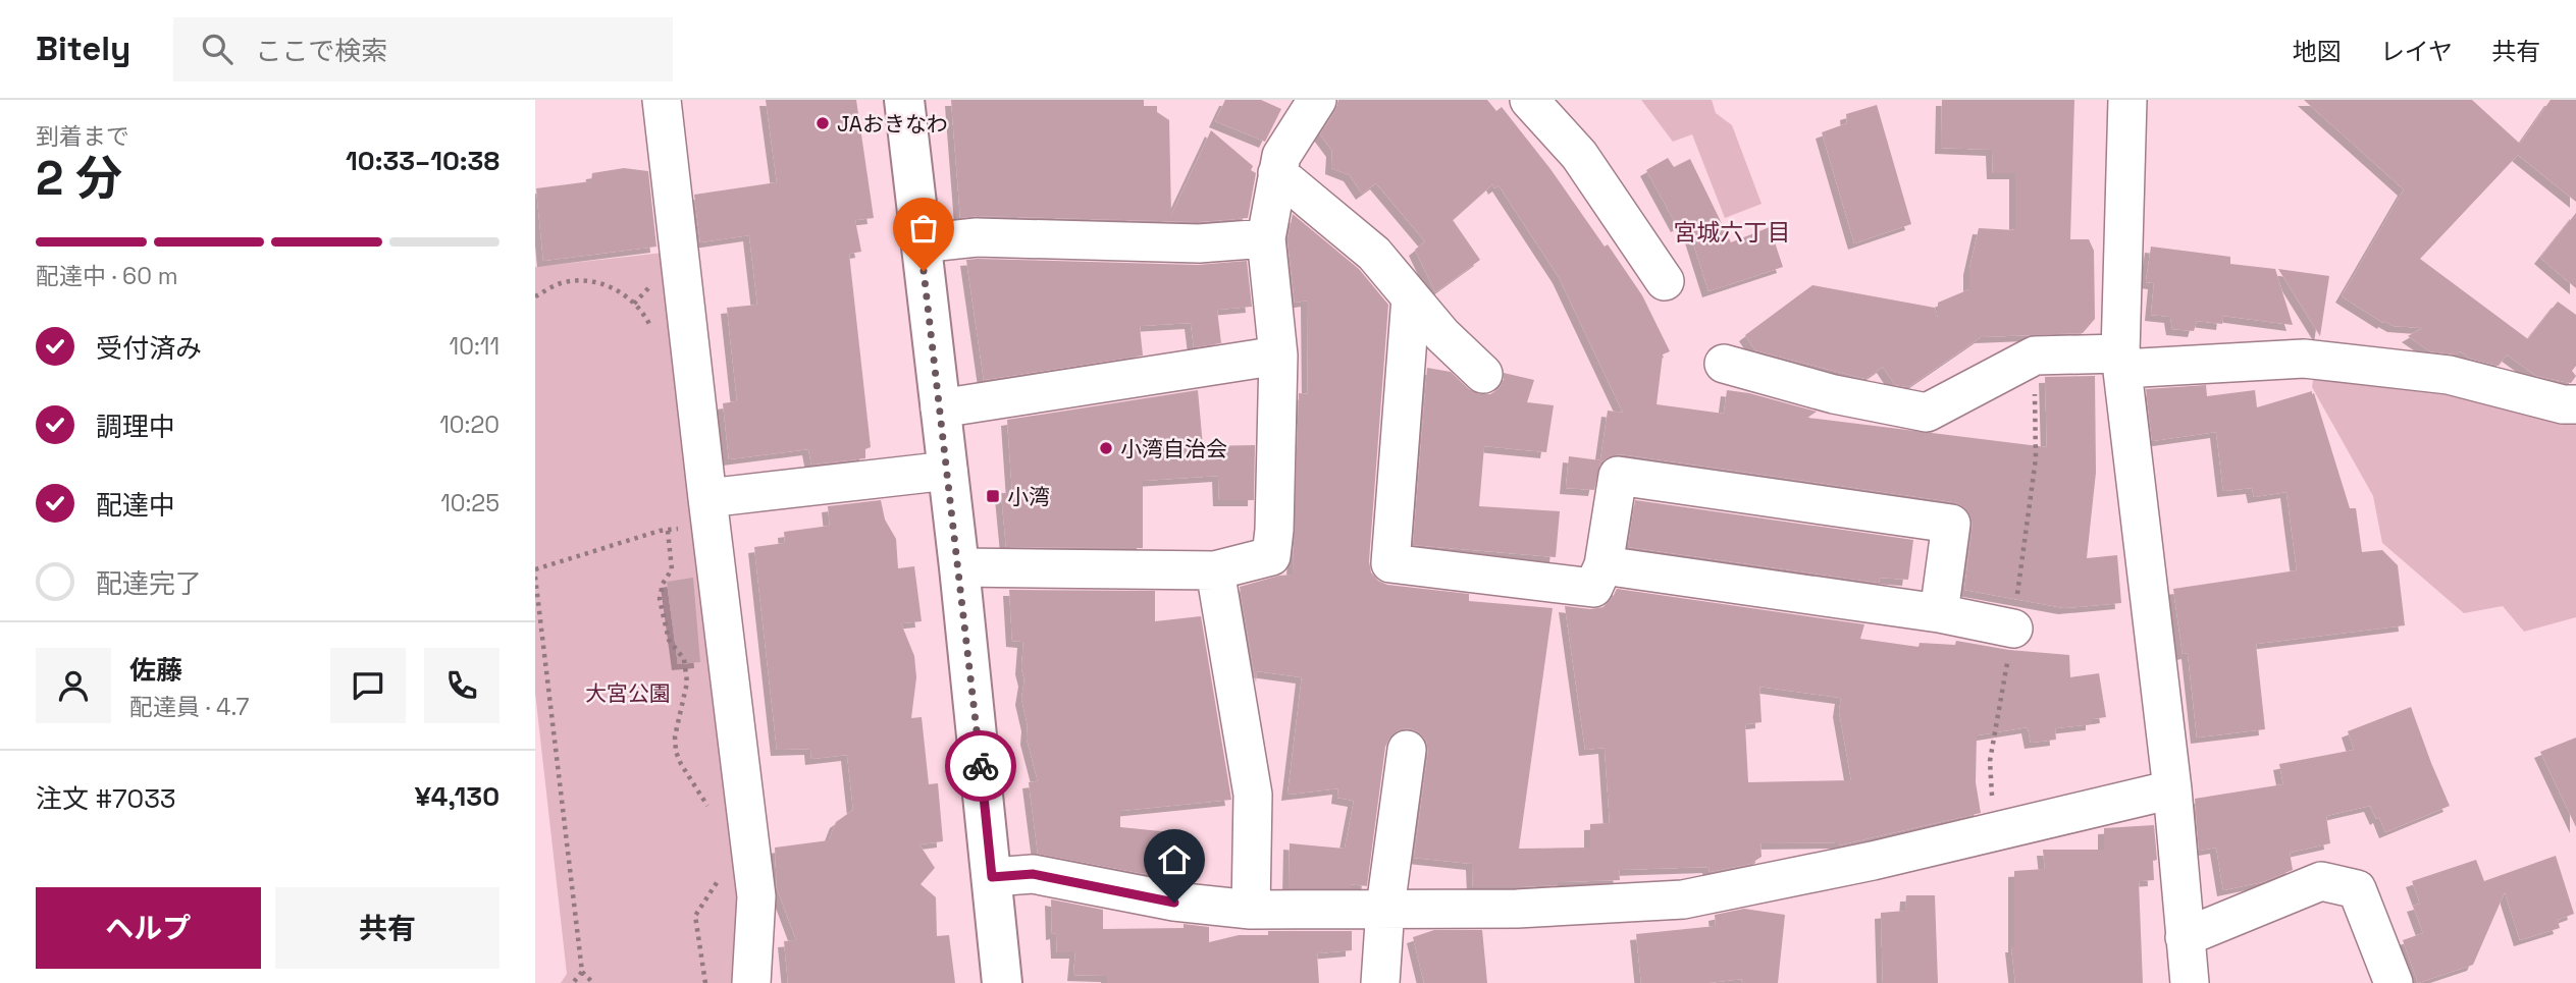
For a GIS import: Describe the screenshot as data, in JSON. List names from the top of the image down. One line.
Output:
{"districts":["宮城六丁目"],"parks":["大宮公園"],"places":{"other":["JAおきなわ","小湾自治会"],"transit":["小湾"]},"page":{"header":"Bitely","search":"ここで検索","nav":["地図","レイヤ","共有"],"heading":["2 分","到着まで","10:33–10:38"],"panel":["佐藤","配達員 · 4.7","注文 #7033","¥4,130"],"bar":"配達中 · 60 m","list":[["受付済み","10:11"],["調理中","10:20"],["配達中","10:25"],"配達完了"],"buttons":["ヘルプ","共有"]}}
